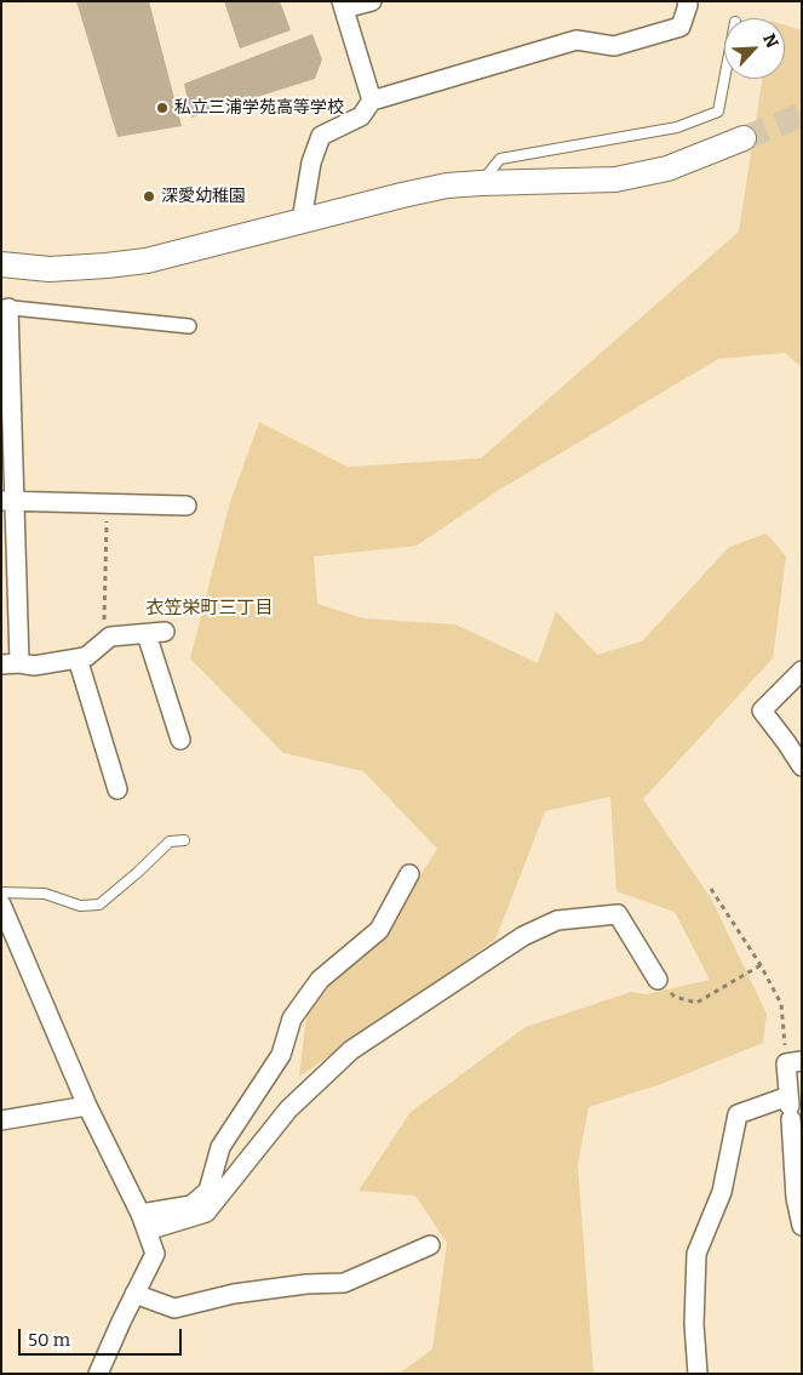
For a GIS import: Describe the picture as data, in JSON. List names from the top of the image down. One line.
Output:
{"districts":["衣笠栄町三丁目"],"places":["私立三浦学苑高等学校","深愛幼稚園"],"scale_bar":"50 m","north":"top right"}
